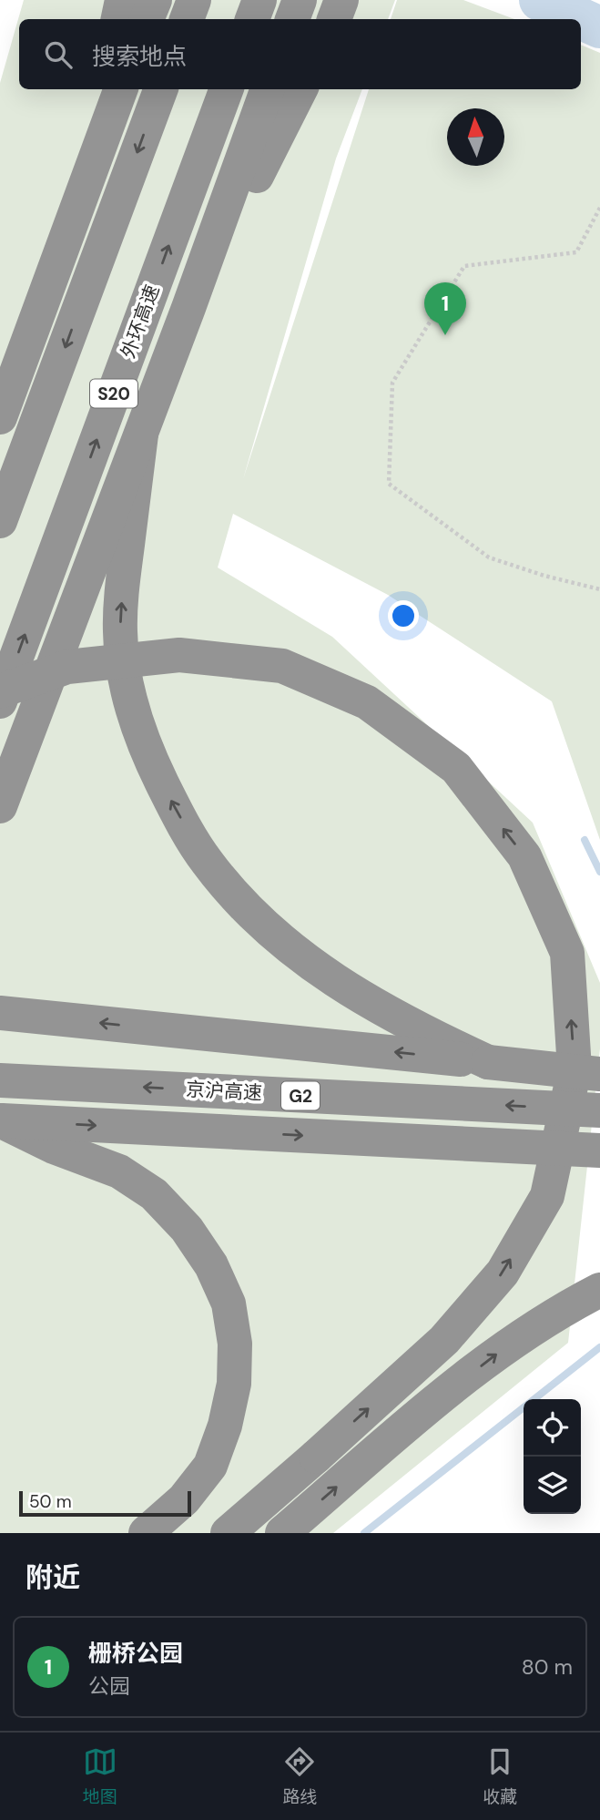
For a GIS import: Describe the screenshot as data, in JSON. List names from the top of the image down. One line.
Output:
{"streets":{"highway":["外环高速","S20","京沪高速","G2"]},"scale_bar":"50 m","north":"top","page":{"search":"搜索地点","pins":"1","scale":"50 m","heading":"附近","list":[{"mark":"1","name":"栅桥公园","note":"公园","value":"80 m"}],"nav":["地图","路线","收藏"]}}
